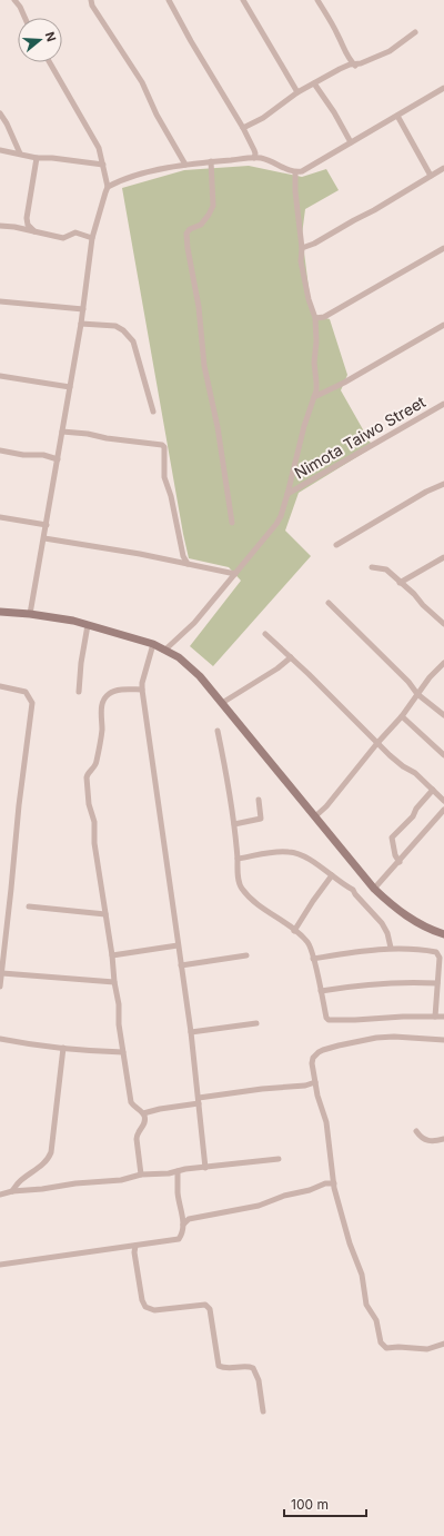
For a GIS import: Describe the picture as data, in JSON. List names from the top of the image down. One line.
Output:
{"streets":{"street":["Nimota Taiwo Street"]},"scale_bar":"100 m","north":"right"}
